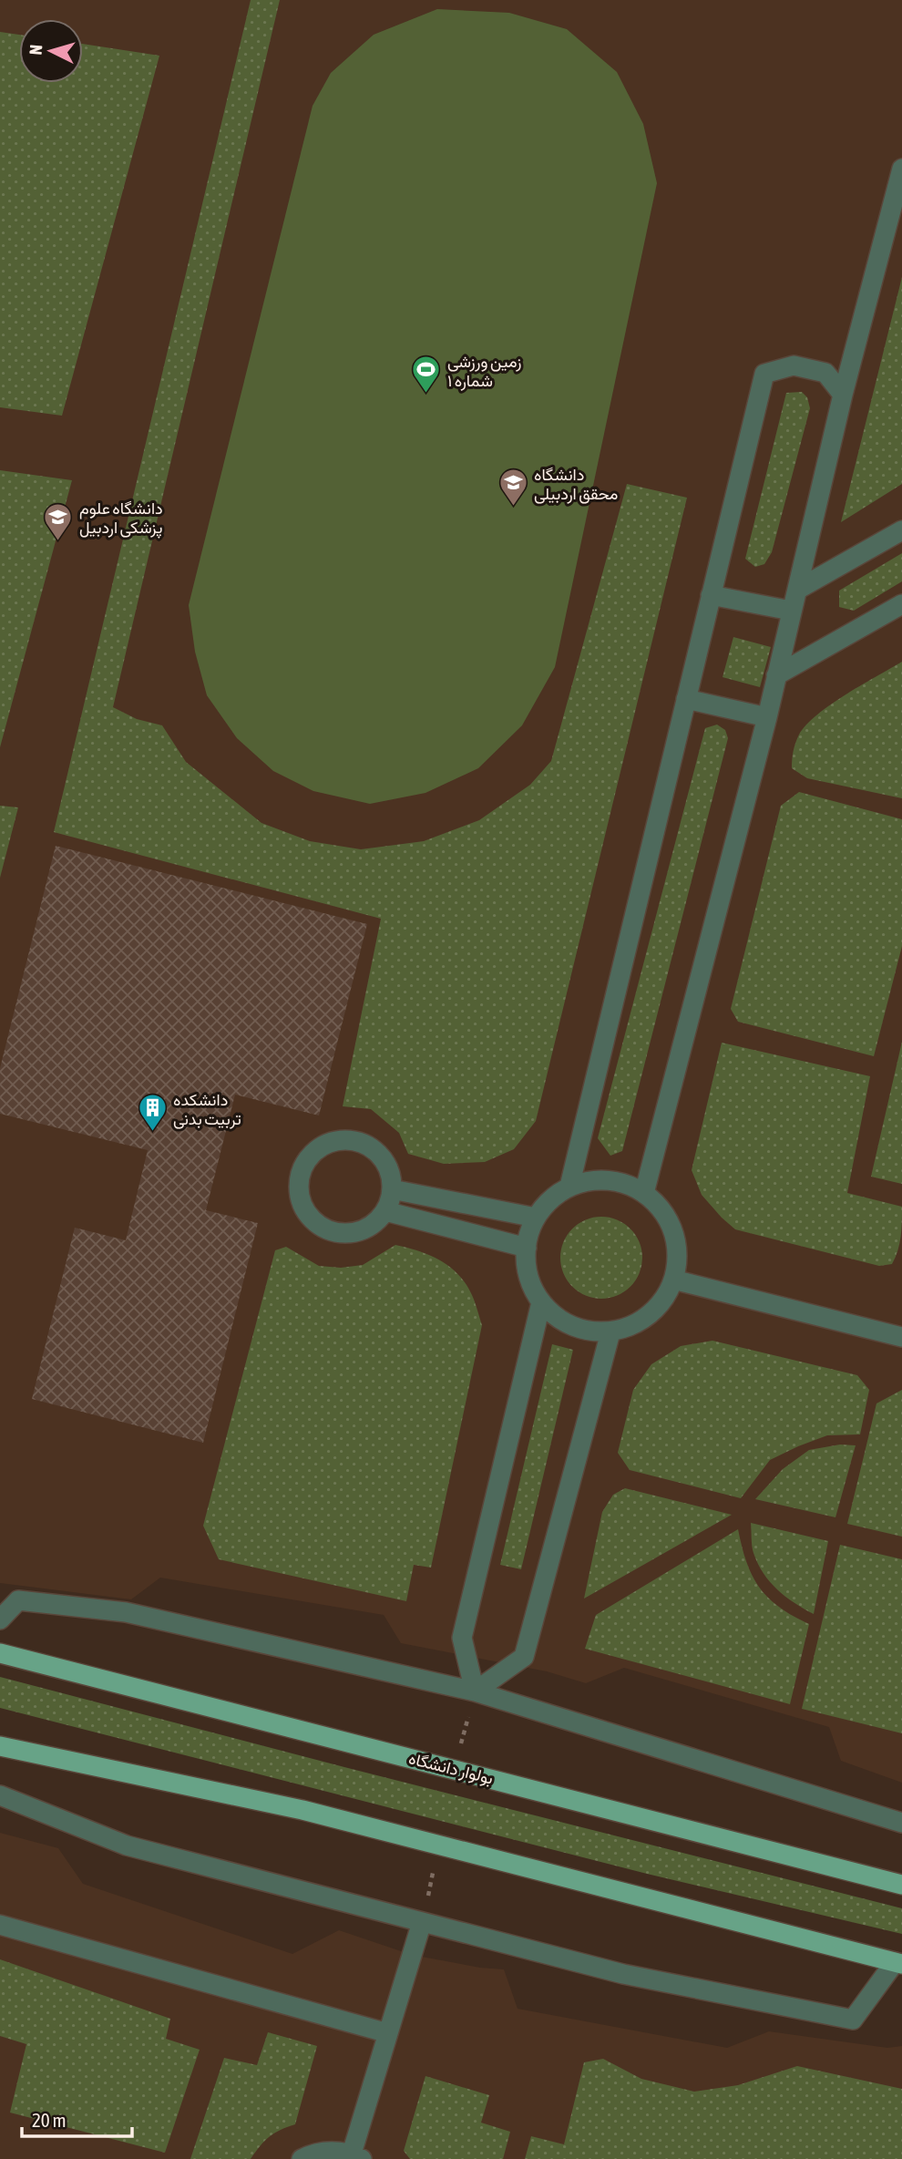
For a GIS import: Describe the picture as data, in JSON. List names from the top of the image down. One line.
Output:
{"streets":{"main road":["بولوار دانشگاه"]},"places":{"sports":["زمین ورزشی شماره ۱"],"school or university":["دانشگاه محقق اردبیلی","دانشگاه علوم پزشکی اردبیل"],"building":["دانشکده تربیت بدنی"]},"scale_bar":"20 m","north":"left"}
